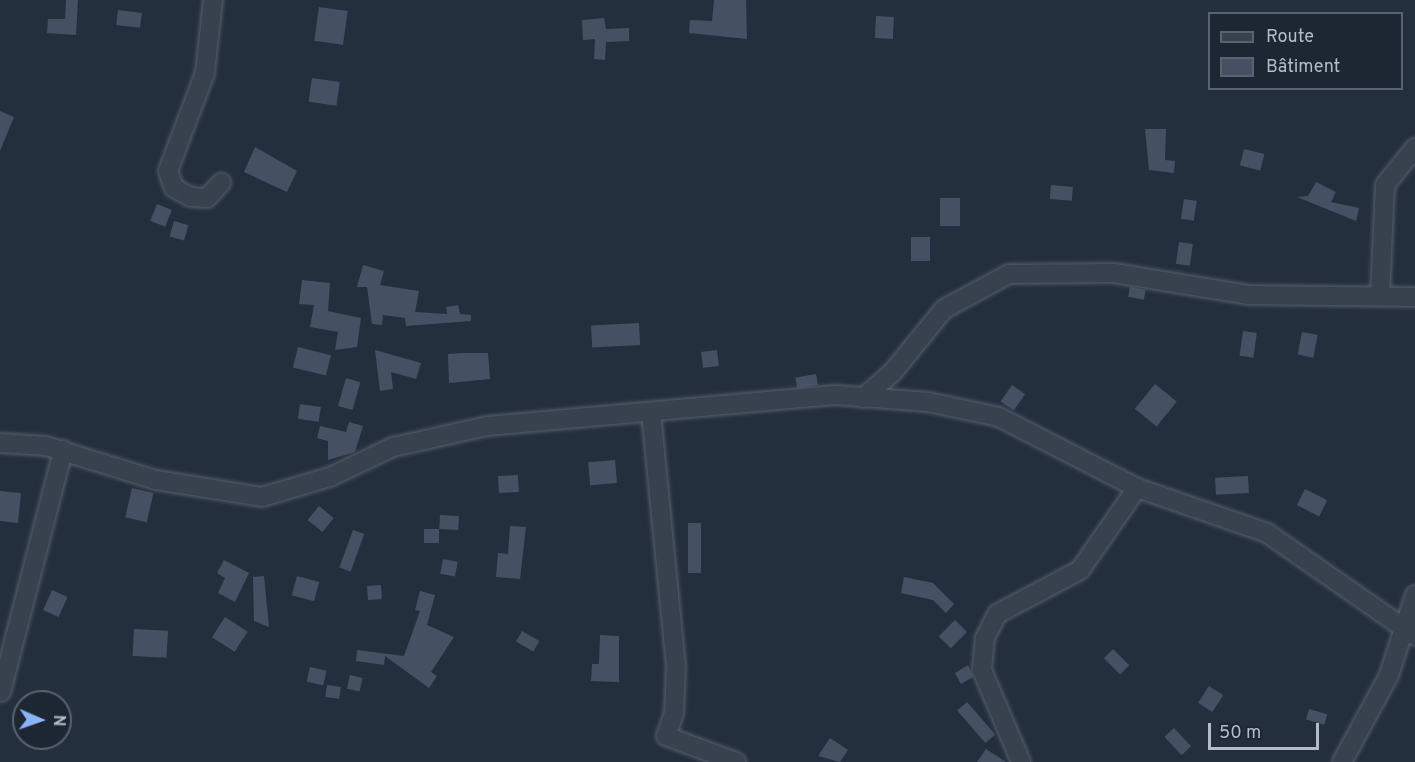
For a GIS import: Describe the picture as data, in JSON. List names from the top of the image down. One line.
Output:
{"legend":["Route","Bâtiment"],"scale_bar":"50 m","north":"right"}
